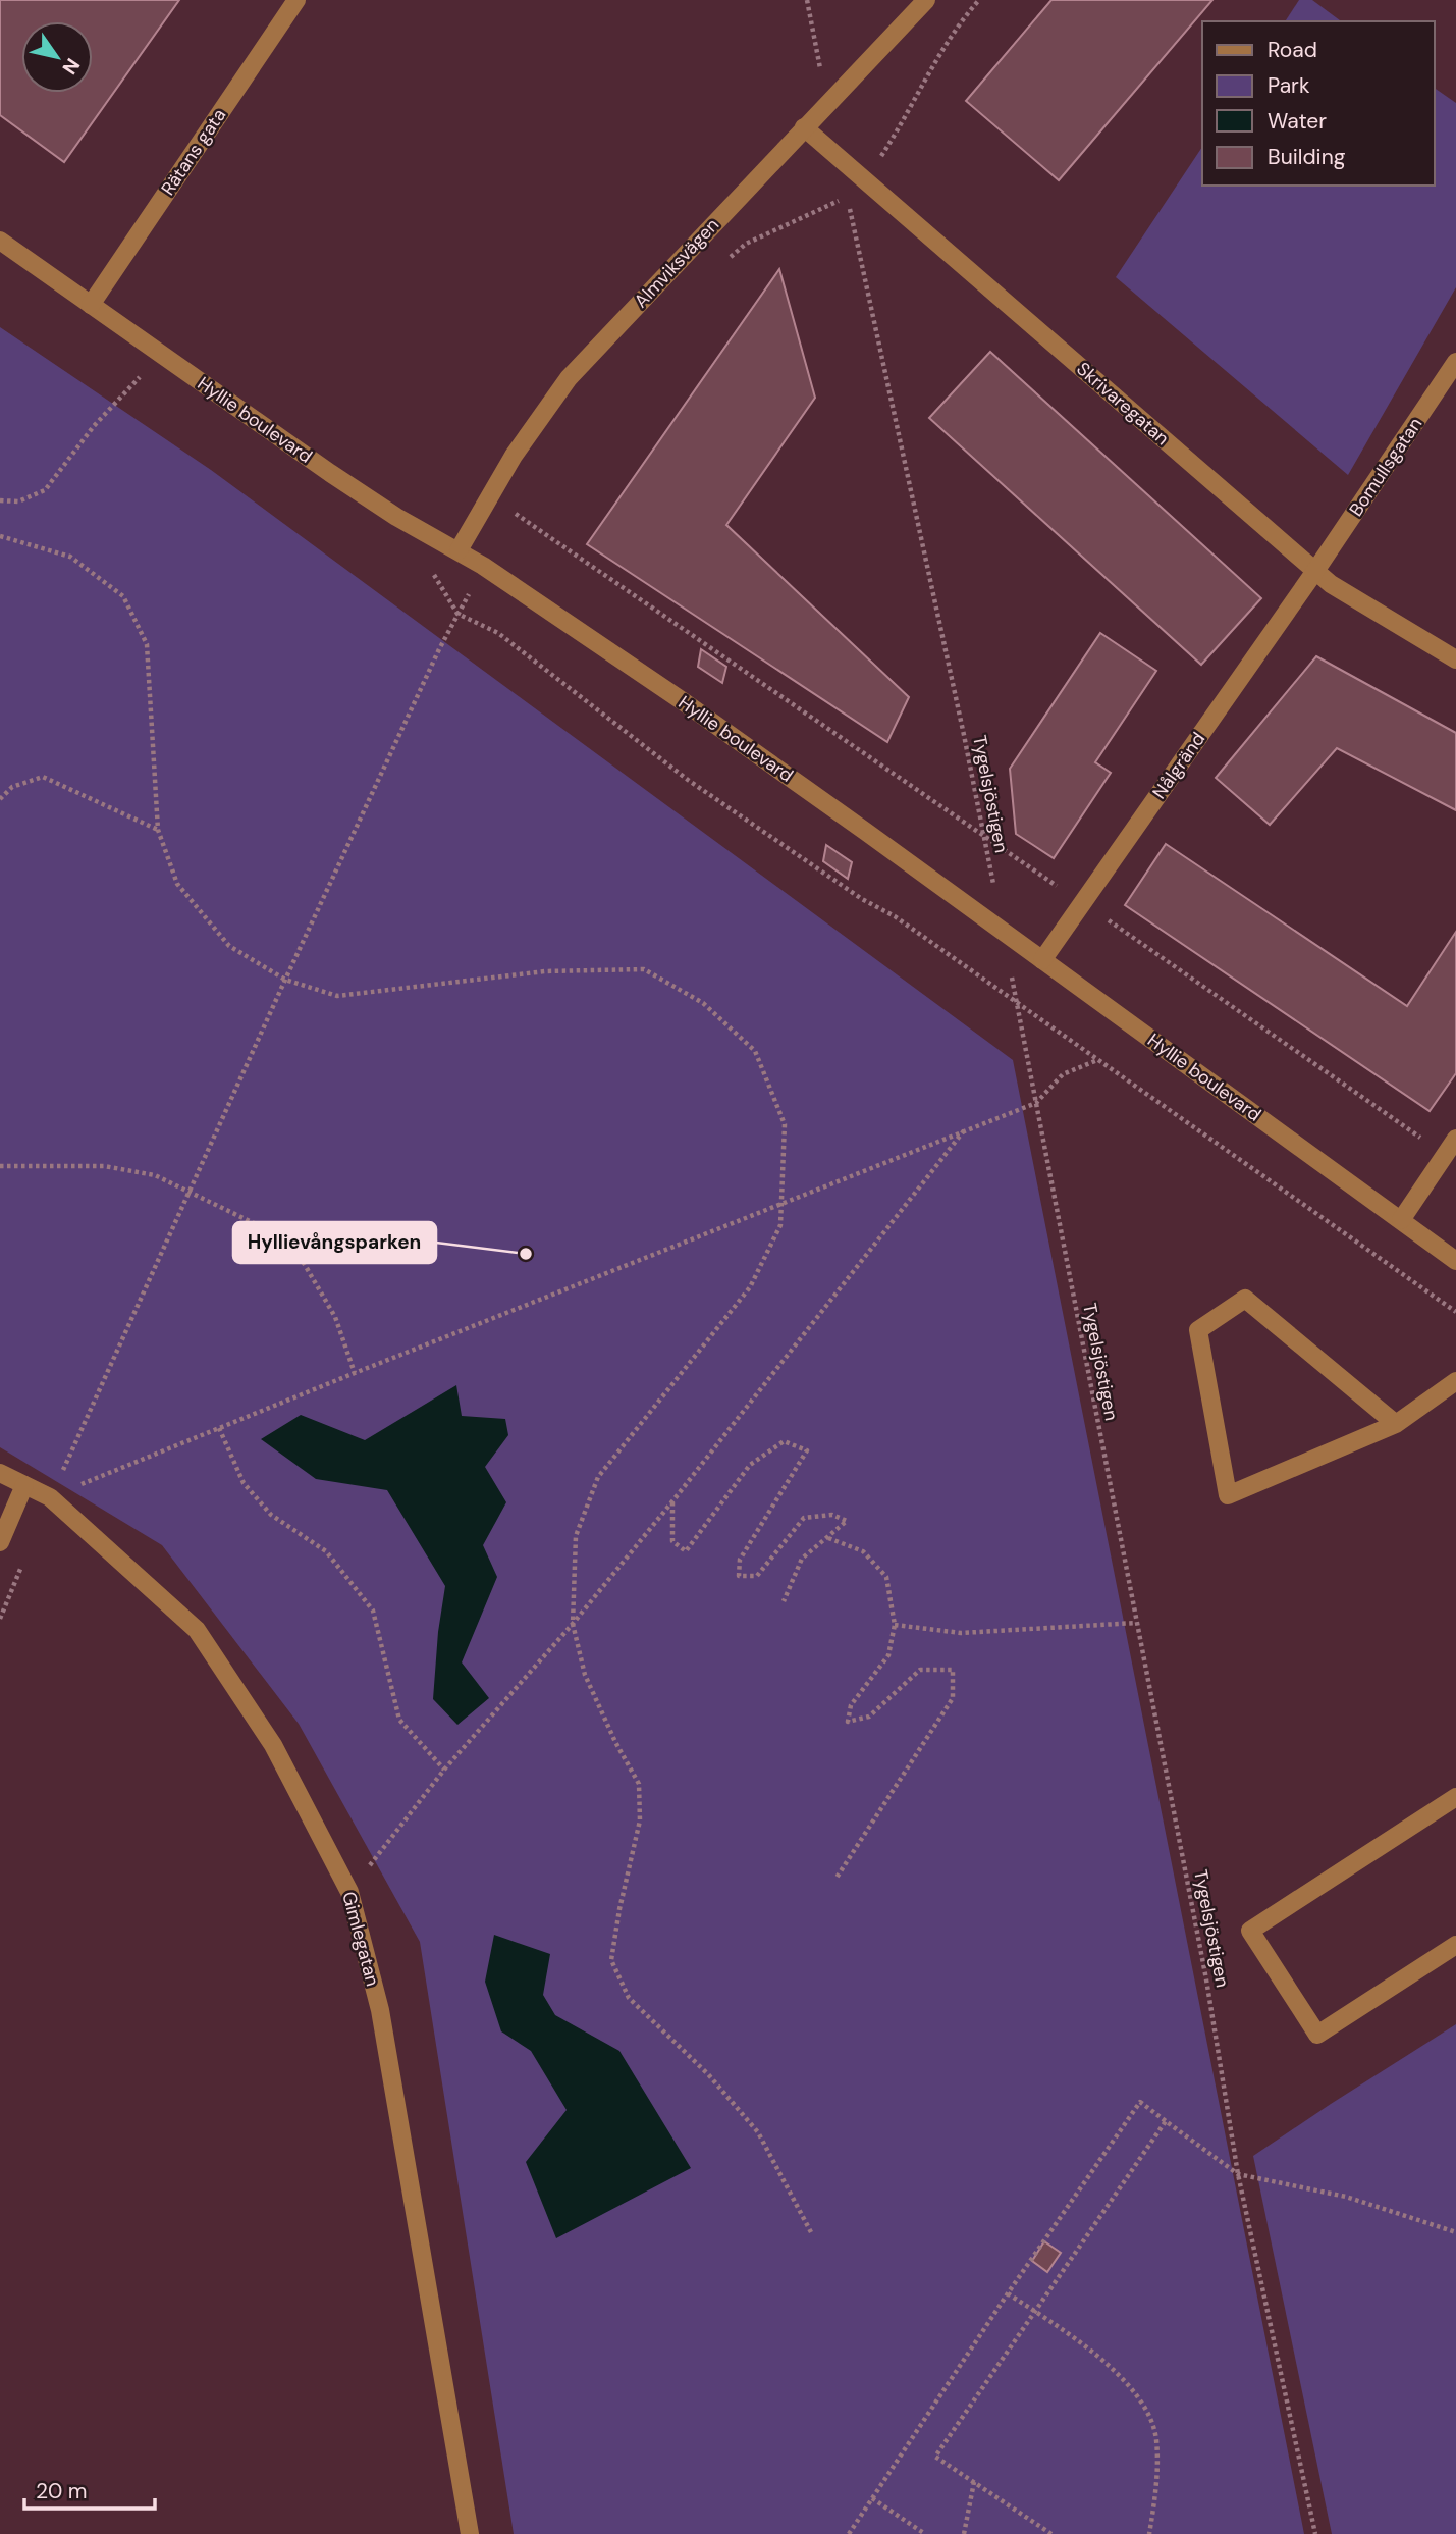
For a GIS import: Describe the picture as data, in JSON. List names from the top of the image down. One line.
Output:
{"streets":{"street":["Rätans gata","Almviksvägen","Skrivaregatan","Hyllie boulevard","Bomullsgatan","Nålgränd","Gimlegatan"],"path":["Tygelsjöstigen"]},"crossings":[["Rätans gata","Hyllie boulevard"],["Almviksvägen","Skrivaregatan"],["Almviksvägen","Hyllie boulevard"],["Skrivaregatan","Bomullsgatan"],["Skrivaregatan","Nålgränd"],["Hyllie boulevard","Nålgränd"],["Hyllie boulevard","Tygelsjöstigen"],["Bomullsgatan","Nålgränd"]],"places":["Hyllievångsparken"],"legend":["Road","Park","Water","Building"],"scale_bar":"20 m","north":"bottom right"}
